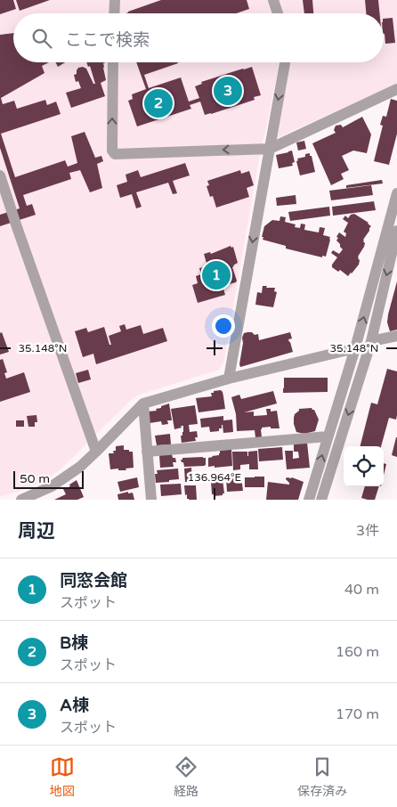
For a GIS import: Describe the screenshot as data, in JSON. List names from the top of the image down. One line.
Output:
{"scale_bar":"50 m","page":{"search":"ここで検索","pins":["3","2","1"],"scale":"50 m","heading":["周辺","3件"],"list":[{"mark":"1","name":"同窓会館","note":"スポット","value":"40 m"},{"mark":"2","name":"B棟","note":"スポット","value":"160 m"},{"mark":"3","name":"A棟","note":"スポット","value":"170 m"}],"nav":["地図","経路","保存済み"]},"coordinates":["35.148°N","136.964°E"]}
